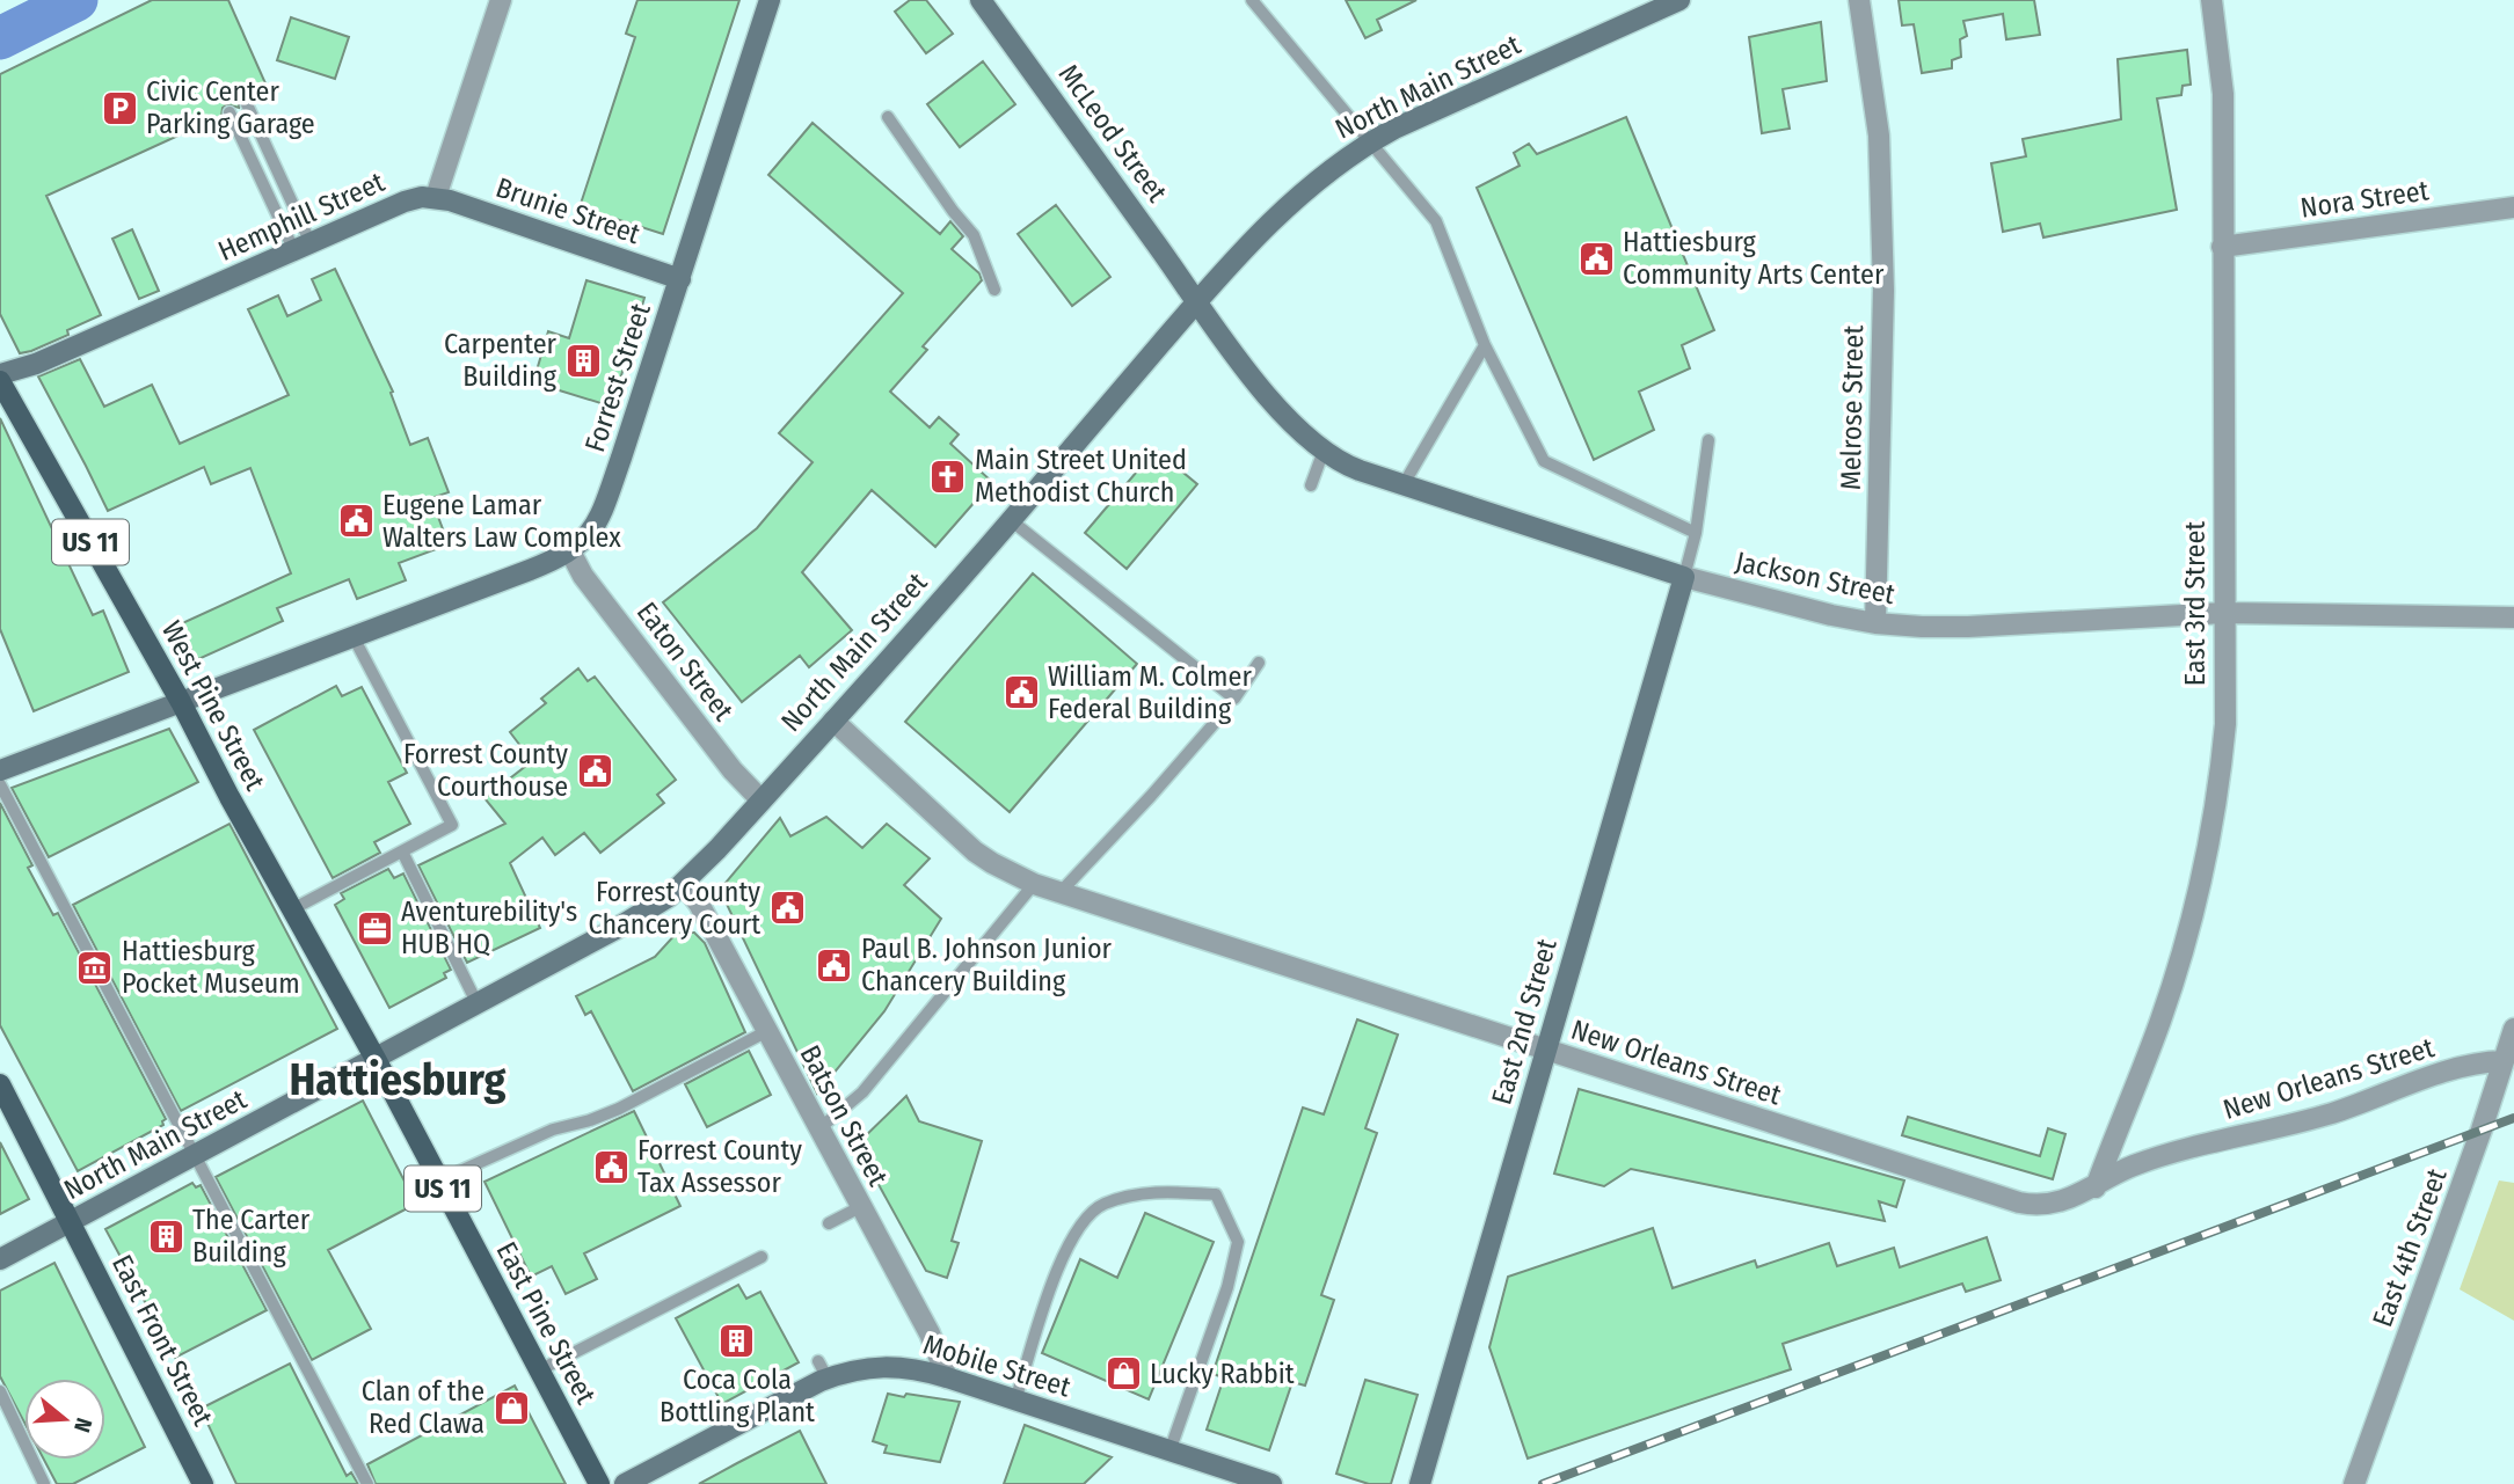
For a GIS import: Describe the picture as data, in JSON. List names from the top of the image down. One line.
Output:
{"streets":{"main road":["US 11","West Pine Street","East Pine Street","East Front Street"],"street":["North Main Street","McLeod Street","Nora Street","Brunie Street","Hemphill Street","Forrest Street","Melrose Street","Jackson Street","East 3rd Street","Eaton Street","East 2nd Street","New Orleans Street","Batson Street","East 4th Street","Mobile Street"]},"crossings":[["North Main Street","McLeod Street"],["North Main Street","Jackson Street"],["North Main Street","Eaton Street"],["North Main Street","West Pine Street"],["North Main Street","New Orleans Street"],["North Main Street","Batson Street"],["North Main Street","East Pine Street"],["North Main Street","East Front Street"],["McLeod Street","Jackson Street"],["Nora Street","East 3rd Street"],["Brunie Street","Hemphill Street"],["Brunie Street","Forrest Street"],["Forrest Street","Eaton Street"],["Forrest Street","West Pine Street"],["Melrose Street","Jackson Street"],["Jackson Street","East 3rd Street"],["Jackson Street","East 2nd Street"],["East 3rd Street","New Orleans Street"],["West Pine Street","East Pine Street"],["East 2nd Street","New Orleans Street"],["New Orleans Street","East 4th Street"],["Batson Street","Mobile Street"]],"districts":["Hattiesburg"],"places":{"parking":["Civic Center Parking Garage"],"public building":["Hattiesburg Community Arts Center","Eugene Lamar Walters Law Complex","William M. Colmer Federal Building","Forrest County Courthouse","Forrest County Chancery Court","Paul B. Johnson Junior Chancery Building","Forrest County Tax Assessor"],"building":["Carpenter Building","The Carter Building","Coca Cola Bottling Plant"],"church":["Main Street United Methodist Church"],"office":["Aventurebility's HUB HQ"],"museum":["Hattiesburg Pocket Museum"],"shop":["Lucky Rabbit","Clan of the Red Clawa"]},"north":"right"}
